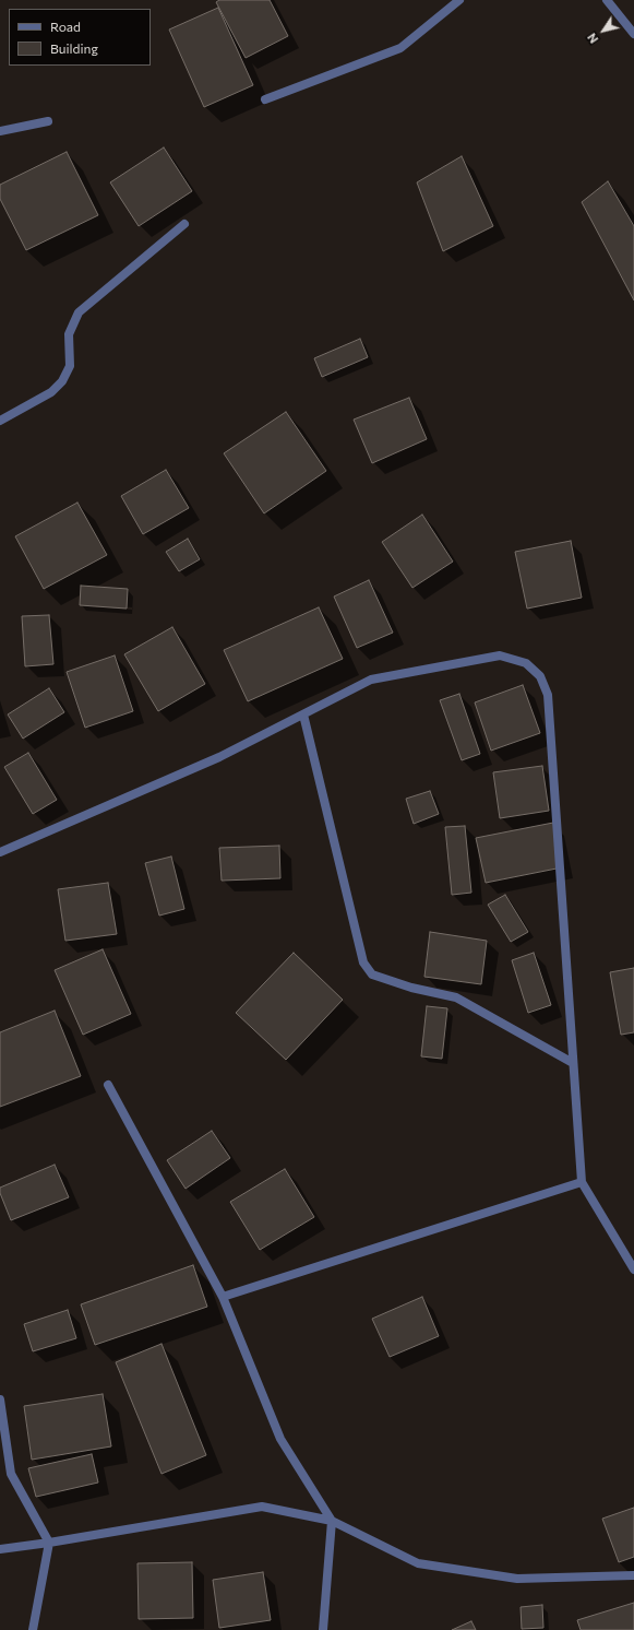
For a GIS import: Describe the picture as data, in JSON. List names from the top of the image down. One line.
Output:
{"legend":["Road","Building"],"north":"bottom left"}
